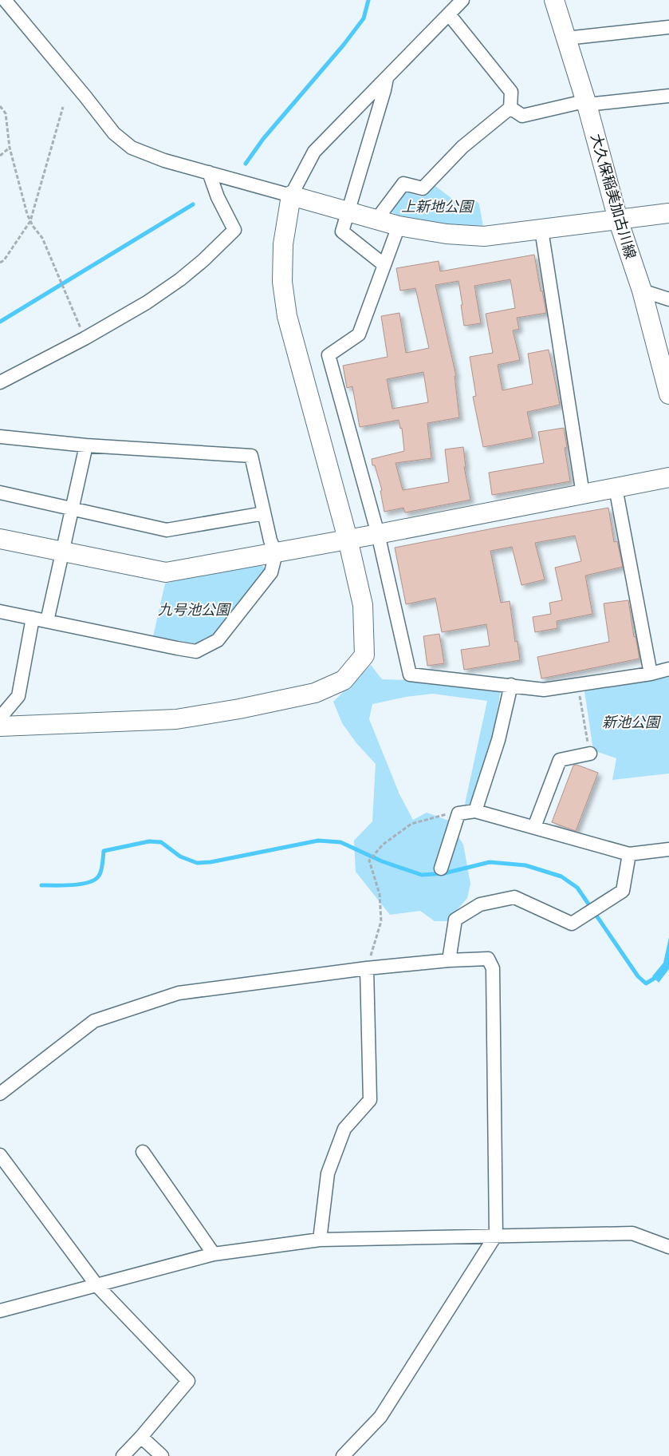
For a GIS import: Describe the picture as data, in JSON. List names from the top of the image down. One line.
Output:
{"streets":{"street":["大久保稲美加古川線"]},"parks":["上新地公園","九号池公園","新池公園"]}
